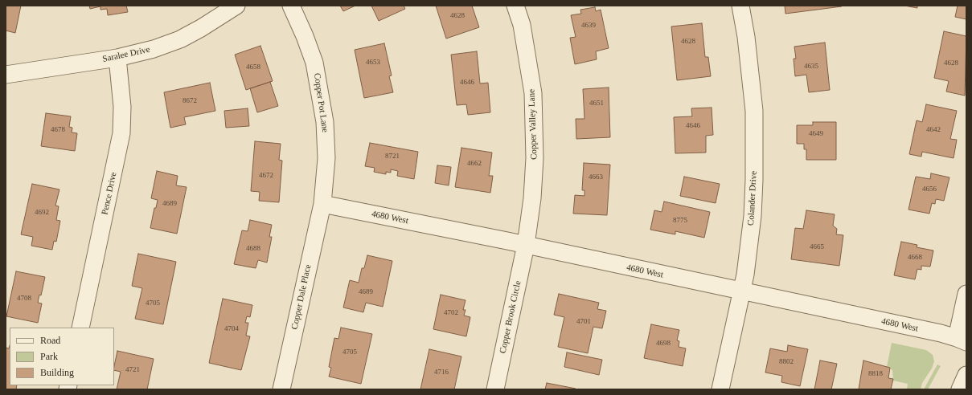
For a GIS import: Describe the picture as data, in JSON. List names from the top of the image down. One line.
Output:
{"streets":{"street":["Saralee Drive","Copper Pot Lane","Copper Valley Lane","Pence Drive","Colander Drive","4680 West","Copper Dale Place","Copper Brook Circle"]},"crossings":[["Saralee Drive","Pence Drive"],["Copper Pot Lane","4680 West"],["Copper Pot Lane","Copper Dale Place"],["Copper Valley Lane","4680 West"],["Copper Valley Lane","Copper Brook Circle"],["Colander Drive","4680 West"],["4680 West","Copper Dale Place"],["4680 West","Copper Brook Circle"]],"house_numbers":["4628","4639","4628","4653","4628","4635","4658","4646","8672","4651","4646","4678","4642","4649","8721","4662","4672","4663","4656","4689","4692","8775","4665","4688","4668","4689","4708","4705","4702","4701","4704","4698","4705","8802","4721","4716","8818"],"legend":["Road","Park","Building"]}
